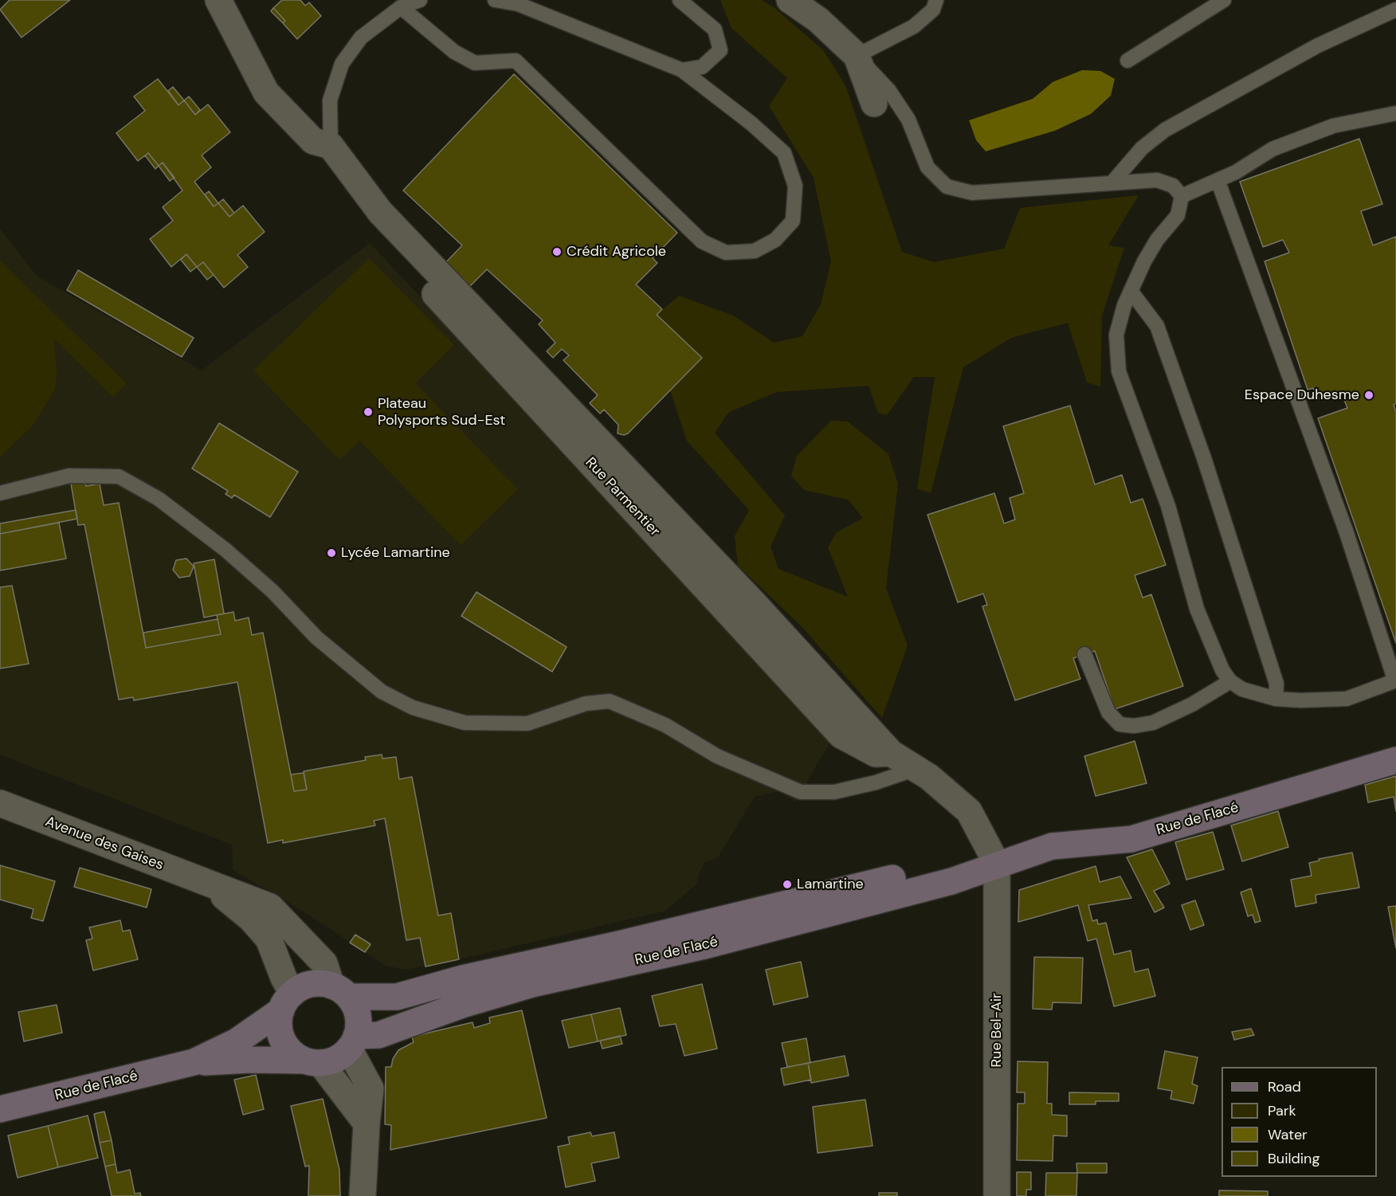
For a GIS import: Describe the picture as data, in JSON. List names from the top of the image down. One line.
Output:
{"streets":{"main road":["Rue de Flacé"],"street":["Rue Parmentier","Avenue des Gaises","Rue Bel-Air"]},"crossings":[["Rue Parmentier","Rue de Flacé"],["Rue Parmentier","Rue Bel-Air"],["Rue de Flacé","Avenue des Gaises"],["Rue de Flacé","Rue Bel-Air"]],"places":["Crédit Agricole","Espace Duhesme","Plateau Polysports Sud-Est","Lycée Lamartine","Lamartine"],"legend":["Road","Park","Water","Building"]}
